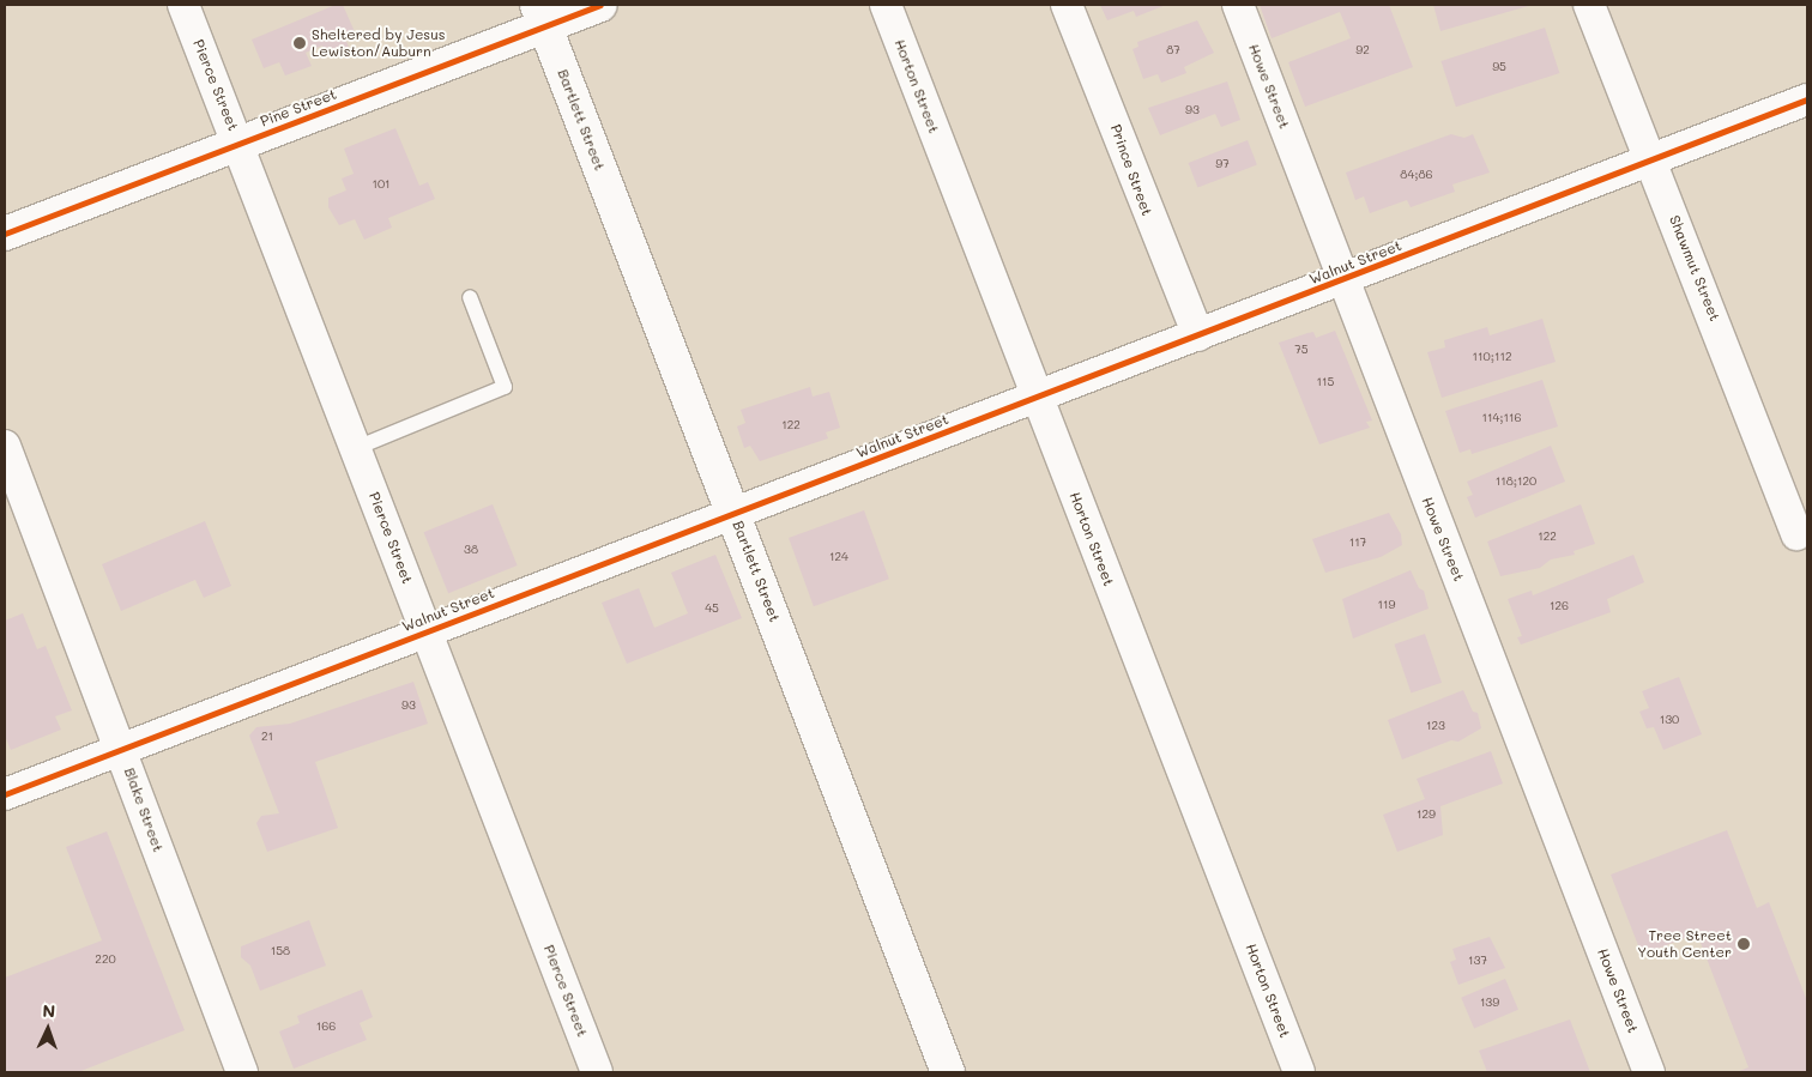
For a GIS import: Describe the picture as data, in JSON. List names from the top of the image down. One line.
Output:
{"streets":{"street":["Pierce Street","Horton Street","Howe Street","Pine Street","Bartlett Street","Prince Street","Walnut Street","Shawmut Street","Blake Street"]},"crossings":[["Pierce Street","Pine Street"],["Pierce Street","Walnut Street"],["Horton Street","Walnut Street"],["Howe Street","Walnut Street"],["Pine Street","Bartlett Street"],["Bartlett Street","Walnut Street"],["Prince Street","Walnut Street"],["Walnut Street","Shawmut Street"],["Walnut Street","Blake Street"]],"places":["Sheltered by Jesus Lewiston/Auburn","Tree Street Youth Center"],"house_numbers":["87","92","95","93","97","84;86","101","75","110;112","115","114;116","122","118;120","122","117","38","124","119","126","45","93","130","123","21","129","158","220","137","139","166"],"north":"top"}
